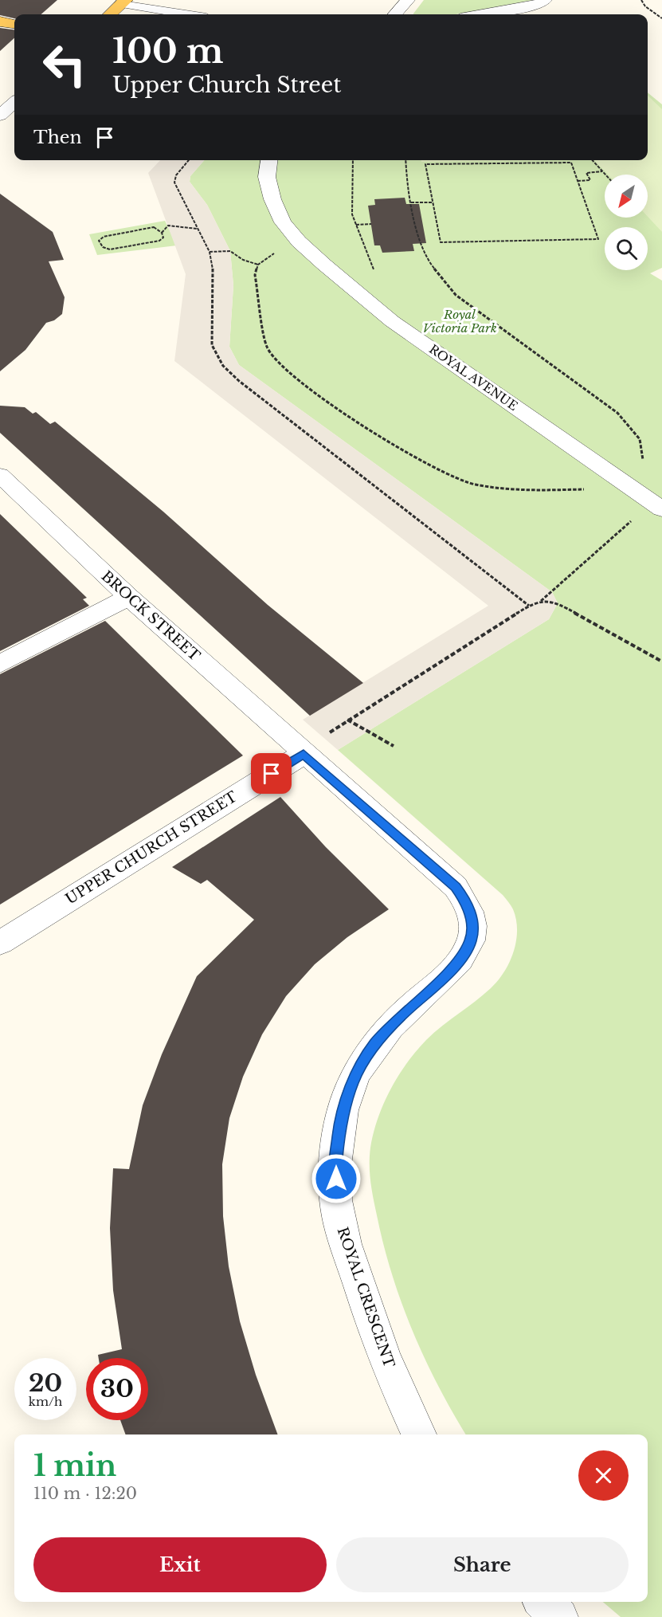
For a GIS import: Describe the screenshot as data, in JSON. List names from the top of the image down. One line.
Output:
{"streets":{"street":["ROYAL AVENUE","BROCK STREET","UPPER CHURCH STREET","ROYAL CRESCENT"]},"crossings":[["BROCK STREET","UPPER CHURCH STREET"],["BROCK STREET","ROYAL CRESCENT"],["UPPER CHURCH STREET","ROYAL CRESCENT"]],"parks":["Royal Victoria Park"],"north":"bottom left","page":{"turn":["100 m","Upper Church Street"],"then":"Then","speed":"20 km/h","limit":"30","heading":["1 min","110 m · 12:20"],"buttons":["Exit","Share"]}}
